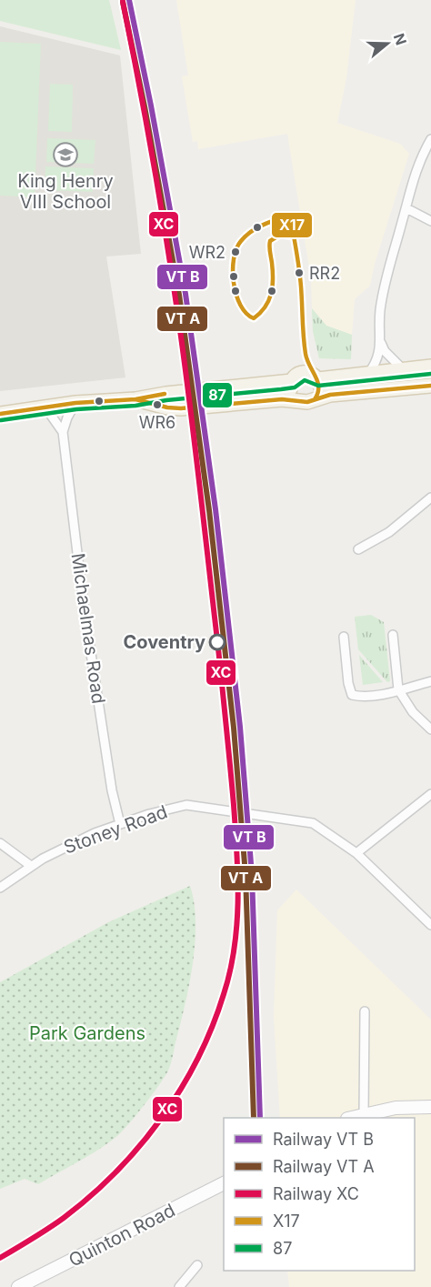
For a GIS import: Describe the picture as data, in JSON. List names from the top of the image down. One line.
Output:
{"streets":{"street":["Michaelmas Road","Stoney Road","Quinton Road"]},"crossings":[["Michaelmas Road","Stoney Road"]],"parks":["Park Gardens"],"places":{"school or university":["King Henry VIII School"],"other":["WR2","RR2","WR6","Coventry"]},"lines":["rail line XC","transit line X17","transit line 87"],"legend":["Railway VT B","Railway VT A","Railway XC","X17","87"],"north":"right"}
